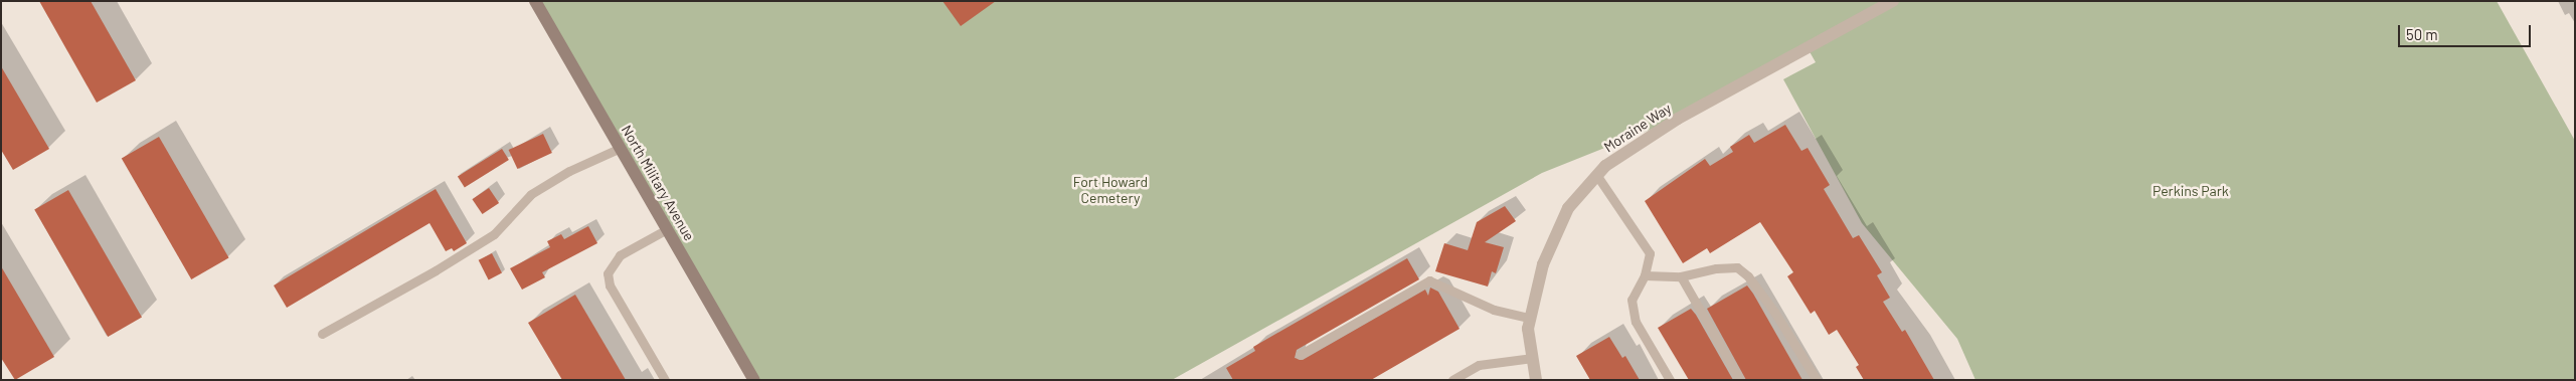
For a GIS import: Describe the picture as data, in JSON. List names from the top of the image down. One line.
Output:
{"streets":{"main road":["North Military Avenue"],"street":["Moraine Way"]},"parks":["Fort Howard Cemetery","Perkins Park"],"scale_bar":"50 m"}
